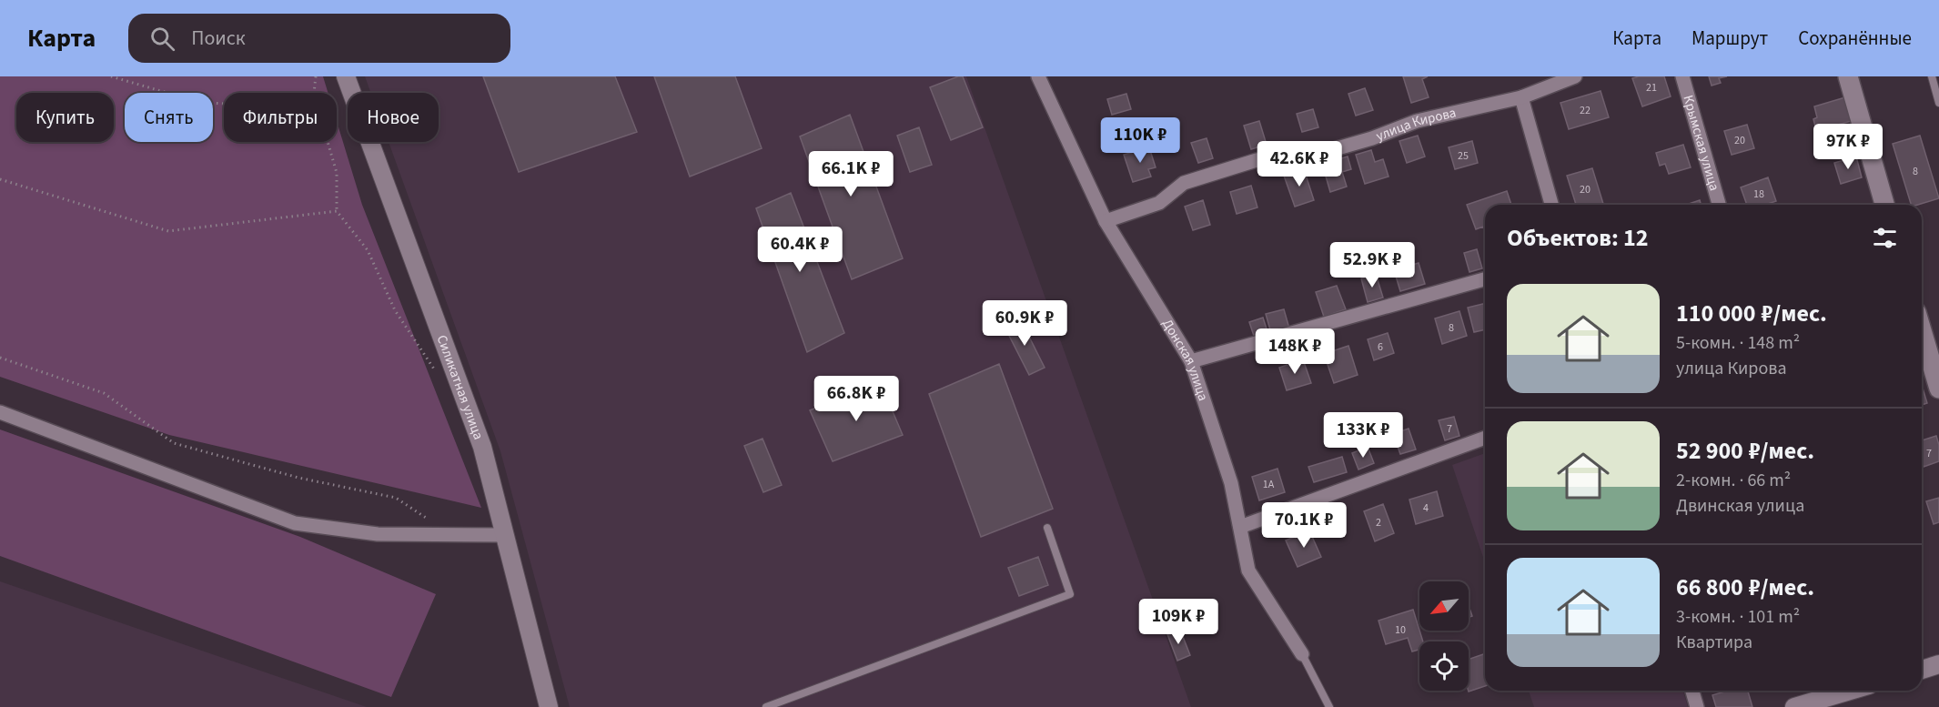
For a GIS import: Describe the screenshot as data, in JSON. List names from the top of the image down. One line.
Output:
{"streets":{"street":["улица Кирова","Крымская улица","Донская улица","Силикатная улица"]},"crossings":[["улица Кирова","Донская улица"]],"house_numbers":["21","22","20","25","8","20","18","8","6","7","7","1А","4","2","10"],"north":"bottom left","page":{"header":"Карта","search":"Поиск","nav":["Карта","Маршрут","Сохранённые"],"chip":["Купить","Снять","Фильтры","Новое"],"price":["110K ₽","97K ₽","42.6K ₽","66.1K ₽","60.4K ₽","52.9K ₽","60.9K ₽","148K ₽","66.8K ₽","133K ₽","70.1K ₽","109K ₽"],"heading":"Объектов: 12","list":[{"name":"110 000 ₽/мес.","note":"5-комн. · 148 m² · улица Кирова"},{"name":"52 900 ₽/мес.","note":"2-комн. · 66 m² · Двинская улица"},{"name":"66 800 ₽/мес.","note":"3-комн. · 101 m² · Квартира"}]}}
